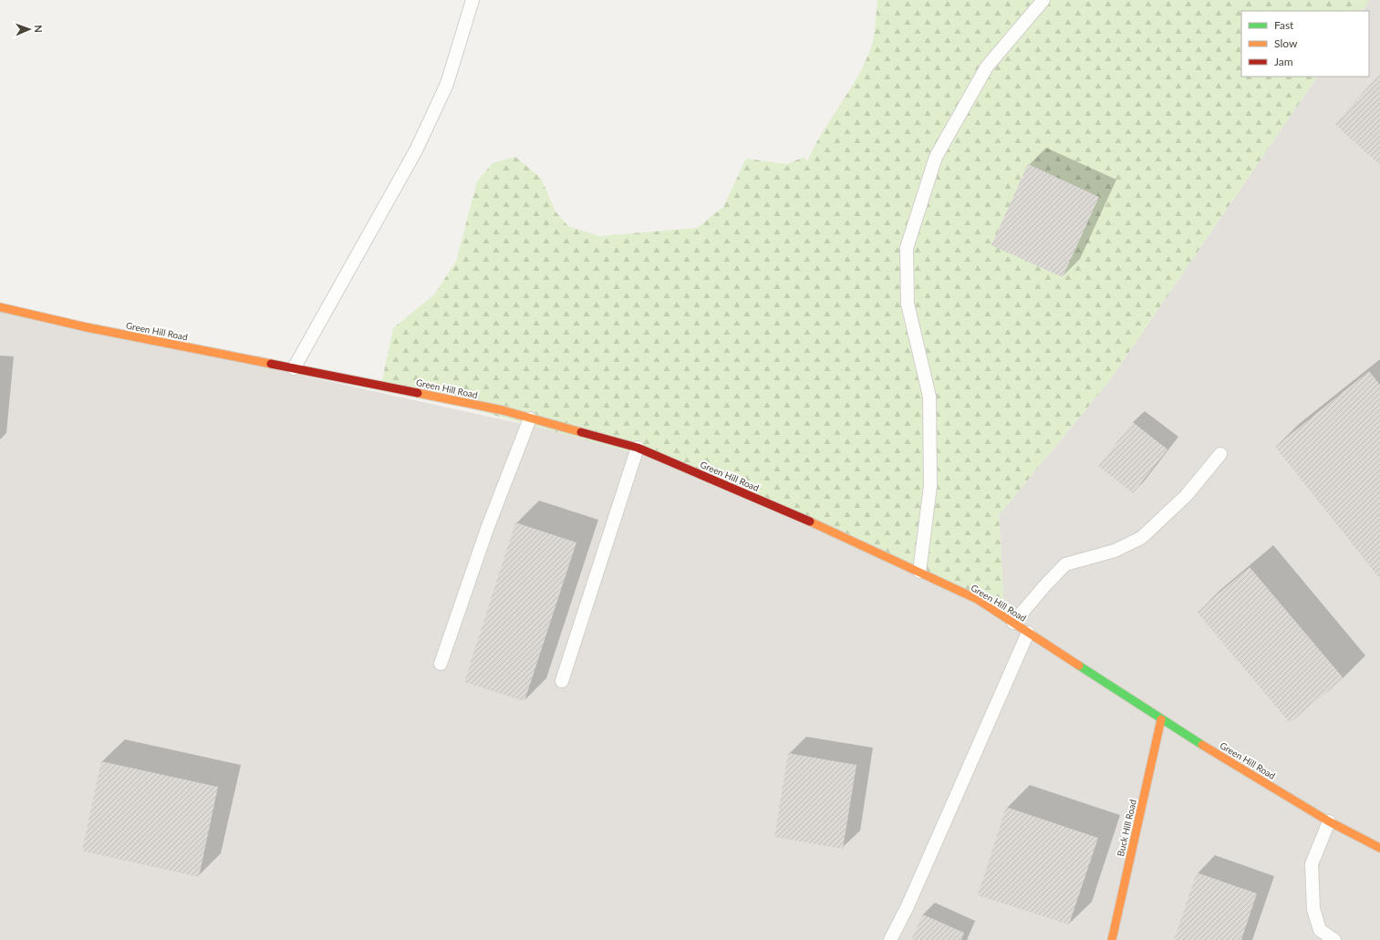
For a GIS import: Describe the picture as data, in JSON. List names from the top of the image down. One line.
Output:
{"streets":{"main road":["Green Hill Road","Buck Hill Road"]},"crossings":[["Green Hill Road","Buck Hill Road"]],"legend":["Fast","Slow","Jam"],"north":"right"}
